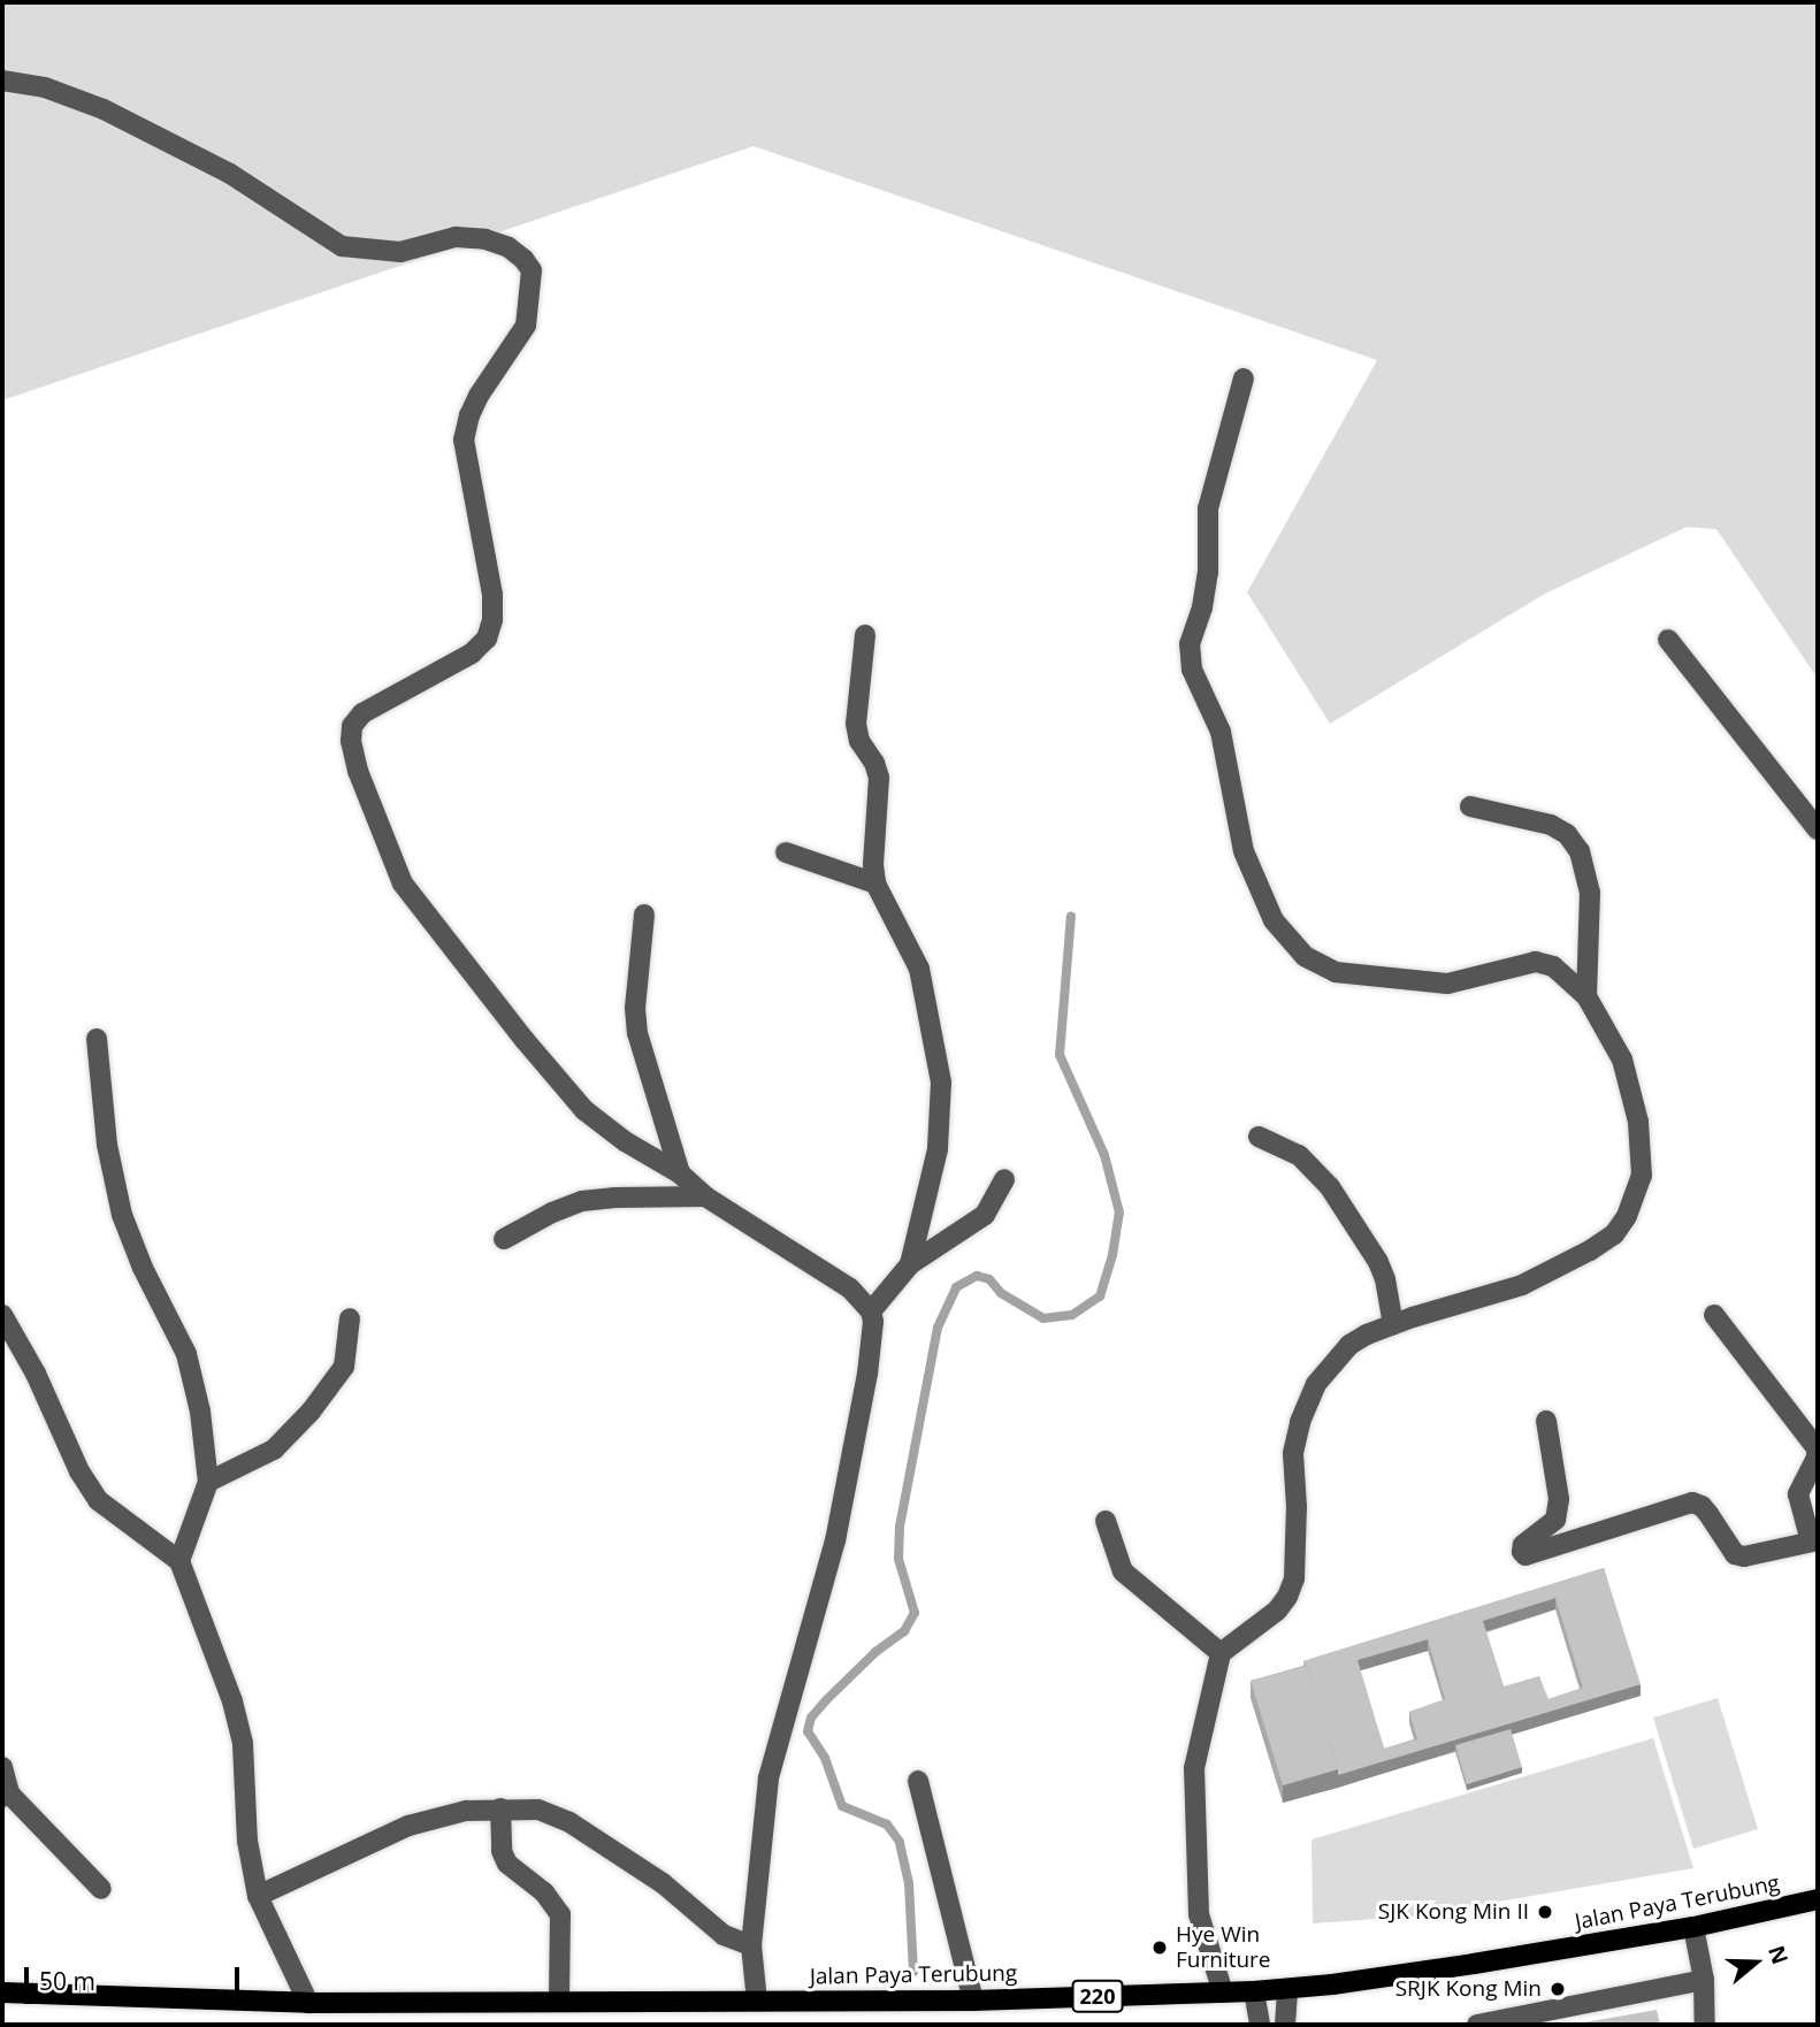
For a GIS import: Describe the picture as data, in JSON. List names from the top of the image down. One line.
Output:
{"streets":{"main road":["Jalan Paya Terubung","220"]},"places":["SJK Kong Min II","Hye Win Furniture","SRJK Kong Min"],"scale_bar":"50 m","north":"right"}
